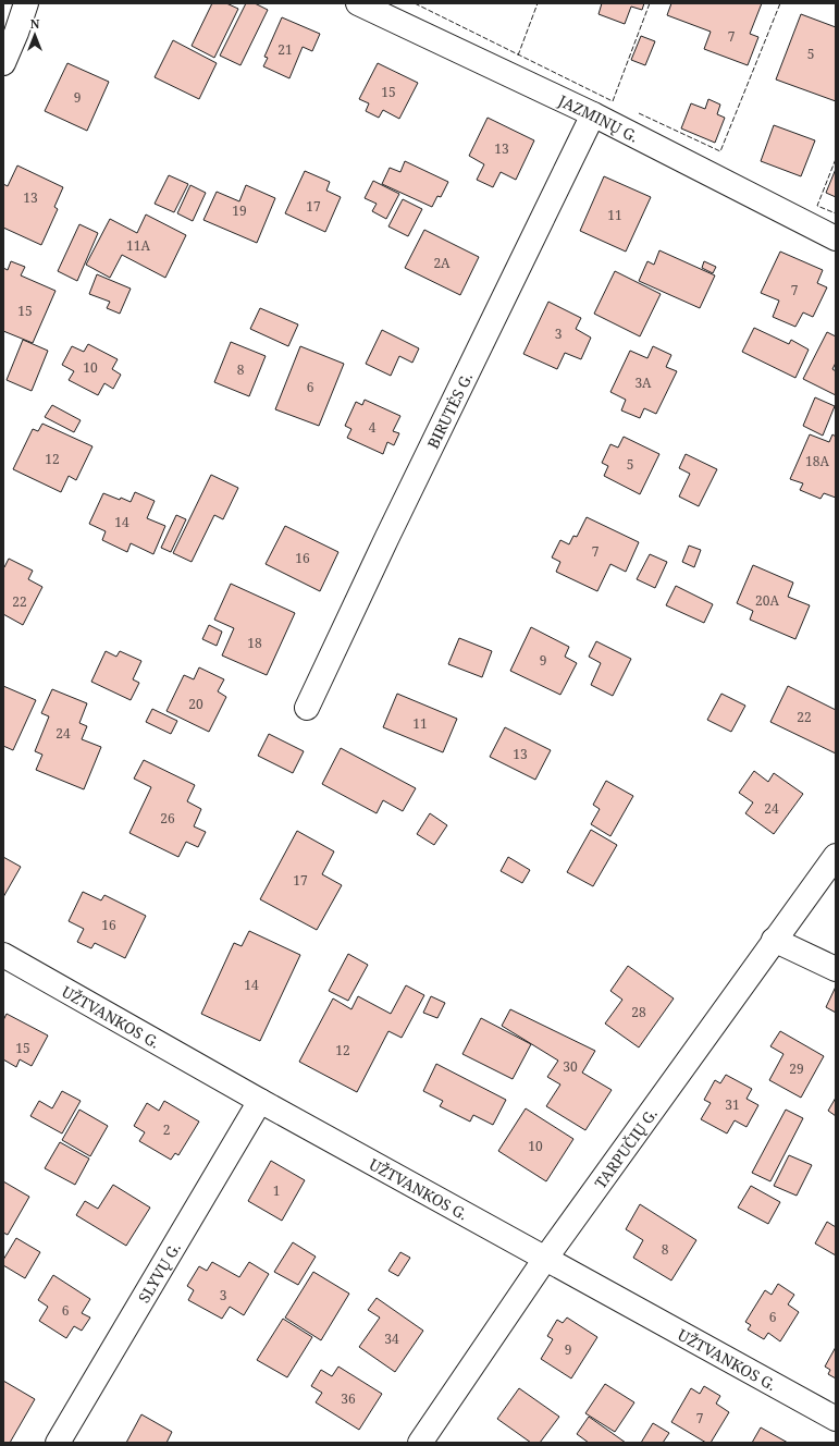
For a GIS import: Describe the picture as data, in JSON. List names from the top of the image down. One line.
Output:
{"streets":{"street":["JAZMINŲ G.","BIRUTĖS G.","UŽTVANKOS G.","TARPUČIŲ G.","SLYVŲ G."]},"crossings":[["JAZMINŲ G.","BIRUTĖS G."],["UŽTVANKOS G.","TARPUČIŲ G."],["UŽTVANKOS G.","SLYVŲ G."]],"house_numbers":["7","21","5","15","9","13","13","17","19","11","11A","2A","7","15","3","10","8","3A","6","4","12","18A","5","14","7","16","20A","22","18","9","20","22","11","24","13","24","26","17","16","14","28","15","12","30","29","31","2","10","1","8","3","6","6","34","9","36","7"],"north":"top"}
